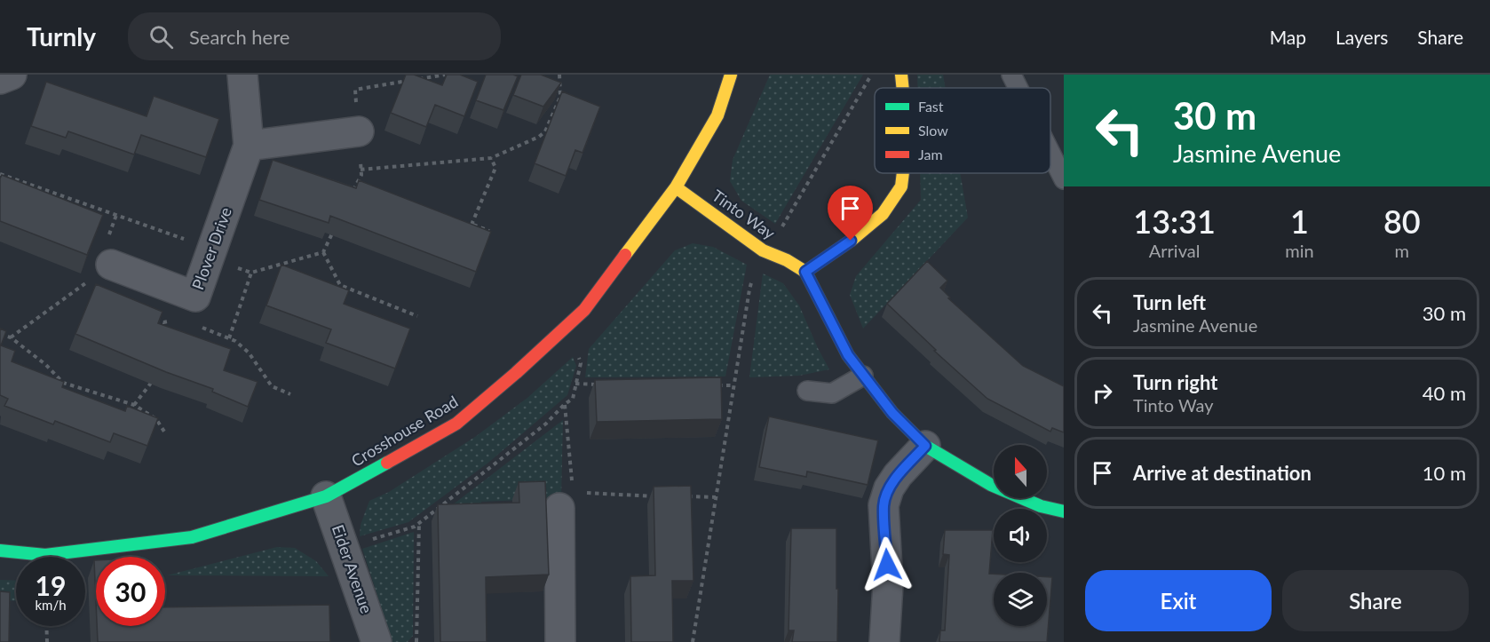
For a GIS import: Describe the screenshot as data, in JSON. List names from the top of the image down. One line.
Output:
{"streets":{"street":["Tinto Way","Plover Drive","Crosshouse Road","Eider Avenue"]},"crossings":[["Tinto Way","Crosshouse Road"],["Crosshouse Road","Eider Avenue"]],"legend":["Fast","Slow","Jam"],"north":"top","page":{"header":"Turnly","search":"Search here","nav":["Map","Layers","Share"],"turn":["30 m","Jasmine Avenue"],"eta":["13:31","Arrival","1","min","80","m"],"list":[{"name":"Turn left","note":"Jasmine Avenue","value":"30 m"},{"name":"Turn right","note":"Tinto Way","value":"40 m"},{"name":"Arrive at destination","value":"10 m"}],"speed":"19 km/h","limit":"30","buttons":["Exit","Share"]}}
